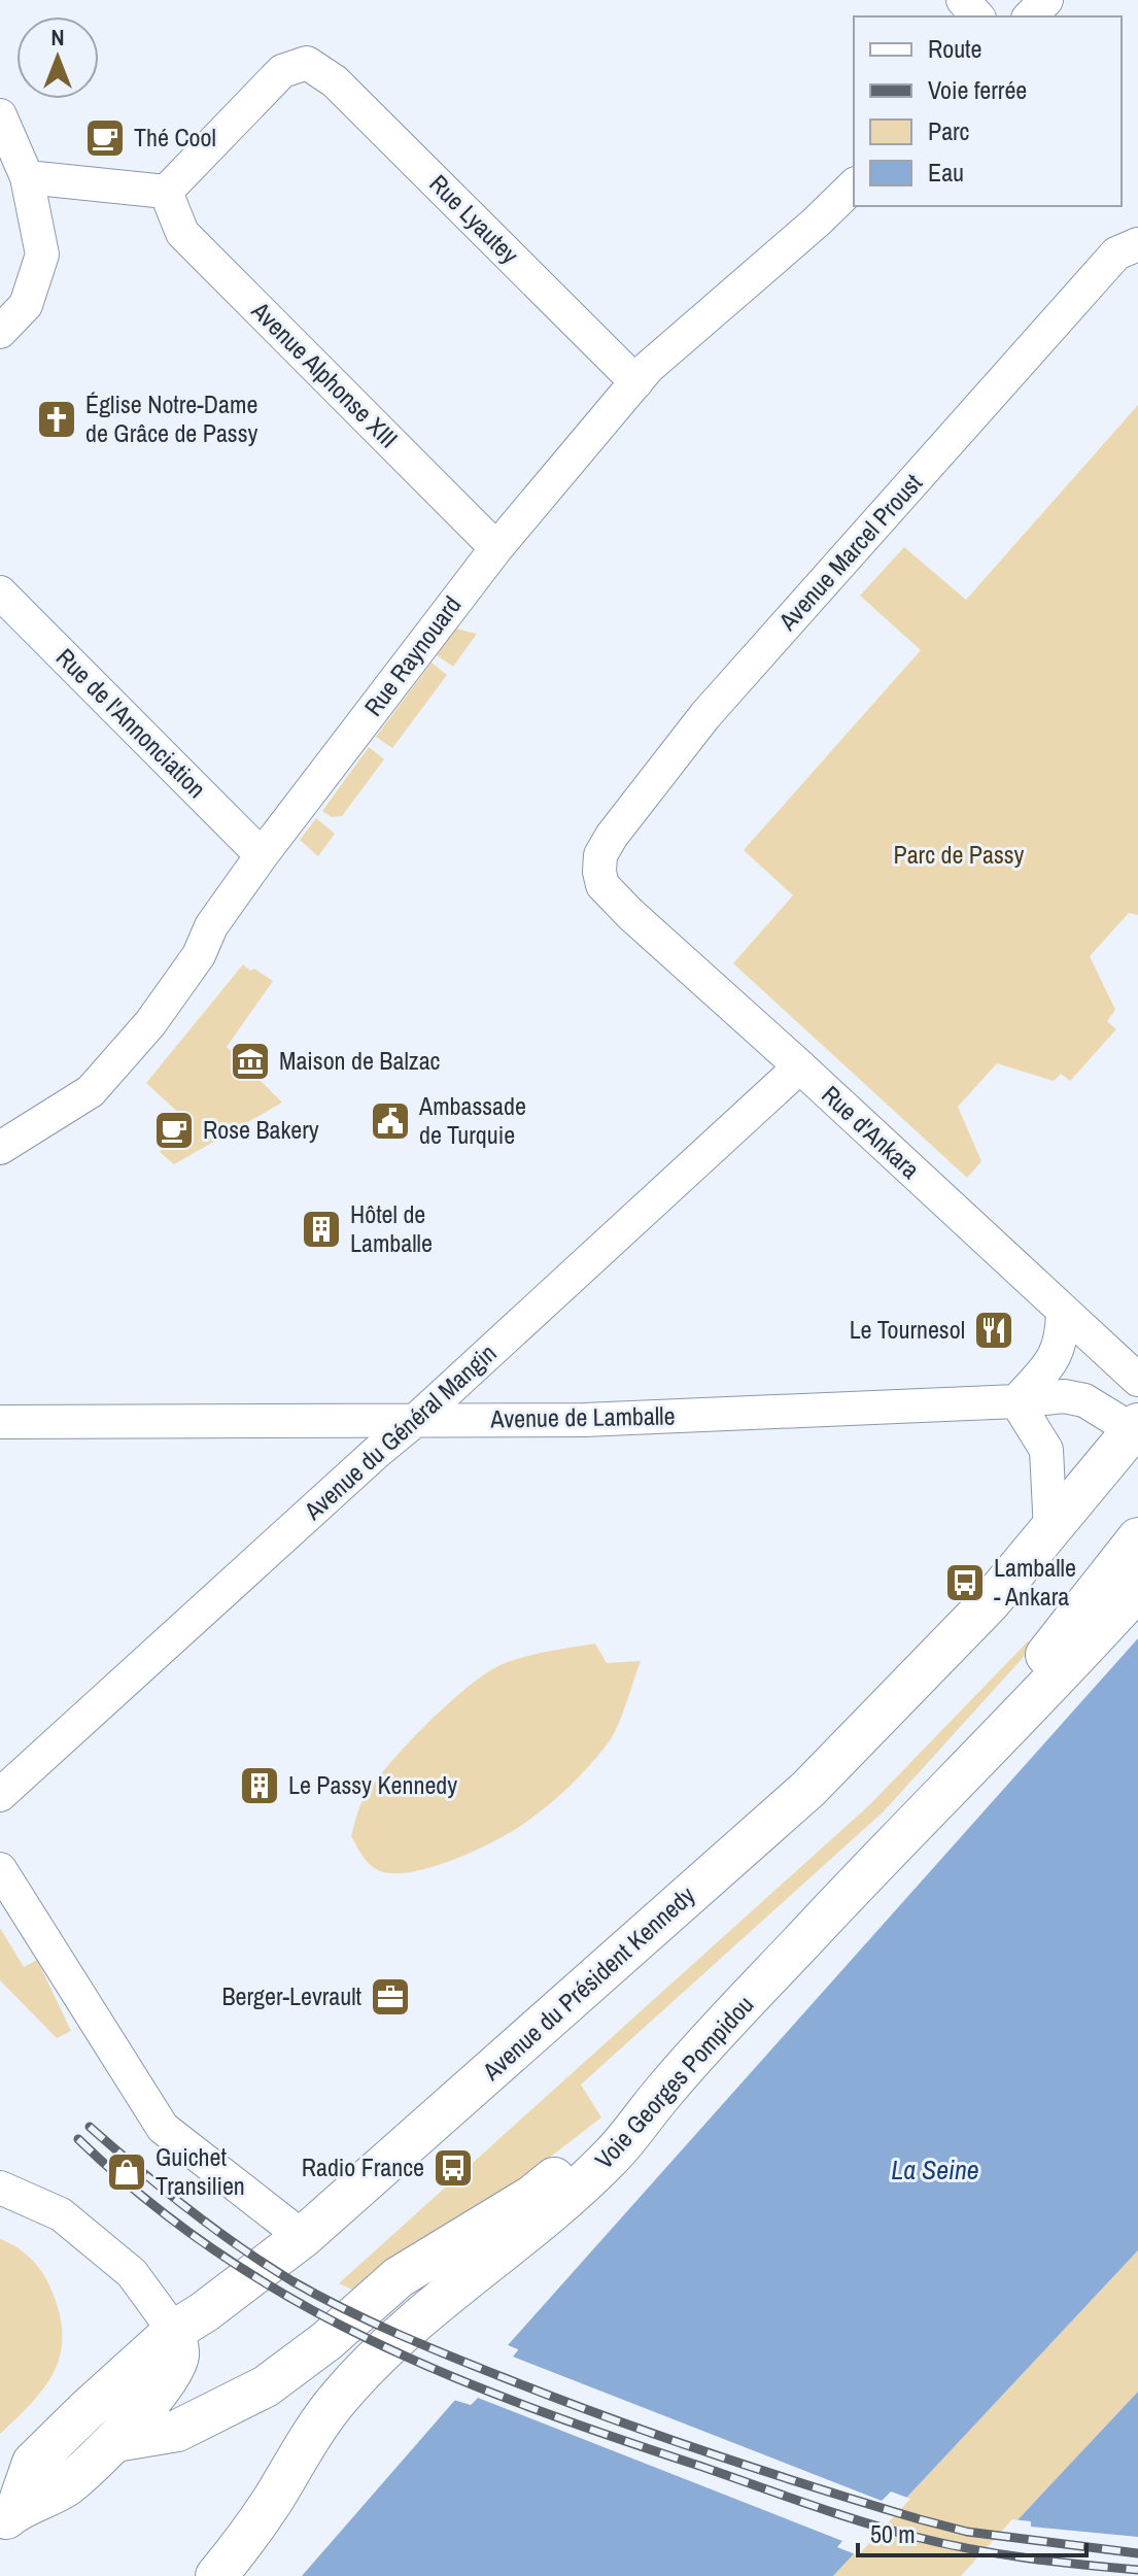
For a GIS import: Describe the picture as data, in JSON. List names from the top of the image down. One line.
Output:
{"streets":{"main road":["Avenue du Président Kennedy","Voie Georges Pompidou"],"street":["Rue Lyautey","Avenue Alphonse XIII","Avenue Marcel Proust","Rue Raynouard","Rue de l'Annonciation","Rue d'Ankara","Avenue de Lamballe","Avenue du Général Mangin"]},"crossings":[["Rue Lyautey","Avenue Alphonse XIII"],["Rue Lyautey","Rue Raynouard"],["Avenue Alphonse XIII","Rue Raynouard"],["Avenue Marcel Proust","Rue d'Ankara"],["Rue Raynouard","Rue de l'Annonciation"],["Rue d'Ankara","Avenue du Général Mangin"],["Avenue de Lamballe","Avenue du Général Mangin"],["Avenue de Lamballe","Avenue du Président Kennedy"]],"water":["La Seine"],"parks":["Parc de Passy"],"places":{"cafe":["Thé Cool","Rose Bakery"],"church":["Église Notre-Dame de Grâce de Passy"],"museum":["Maison de Balzac"],"public building":["Ambassade de Turquie"],"building":["Hôtel de Lamballe","Le Passy Kennedy"],"restaurant":["Le Tournesol"],"bus stop":["Lamballe - Ankara","Radio France"],"office":["Berger-Levrault"],"shop":["Guichet Transilien"]},"legend":["Route","Voie ferrée","Parc","Eau"],"scale_bar":"50 m","north":"top"}
